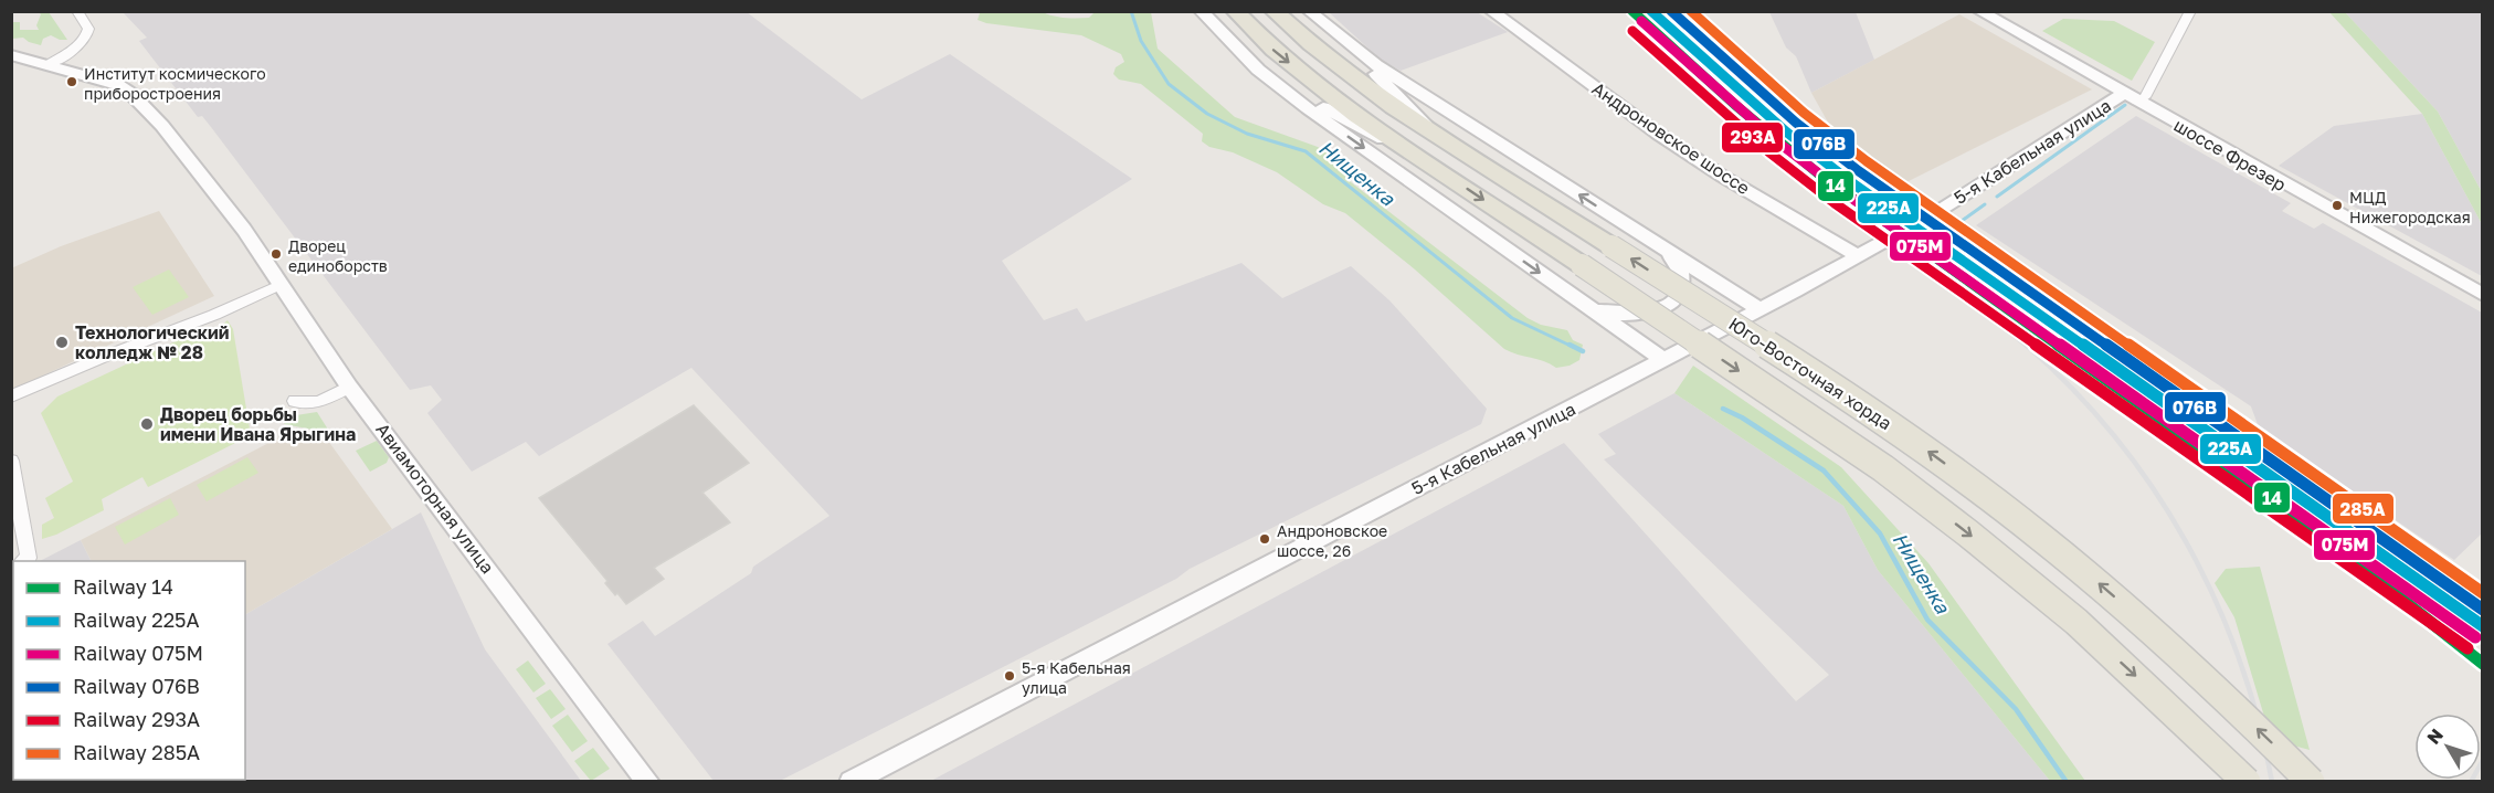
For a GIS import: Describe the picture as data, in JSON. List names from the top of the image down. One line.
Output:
{"streets":{"main road":["Юго-Восточная хорда"],"street":["Андроновское шоссе","5-я Кабельная улица","шоссе Фрезер","Авиамоторная улица"]},"crossings":[["Андроновское шоссе","5-я Кабельная улица"],["5-я Кабельная улица","шоссе Фрезер"]],"water":["Нищенка"],"places":["Институт космического приборостроения","МЦД Нижегородская","Дворец единоборств","Технологический колледж № 28","Дворец борьбы имени Ивана Ярыгина","Андроновское шоссе, 26","5-я Кабельная улица"],"lines":["rail line 14","rail line 225А","rail line 076В","rail line 285А","rail line 075М","rail line 293А"],"legend":["Railway 14","Railway 225А","Railway 075М","Railway 076В","Railway 293А","Railway 285А"],"north":"top left"}
